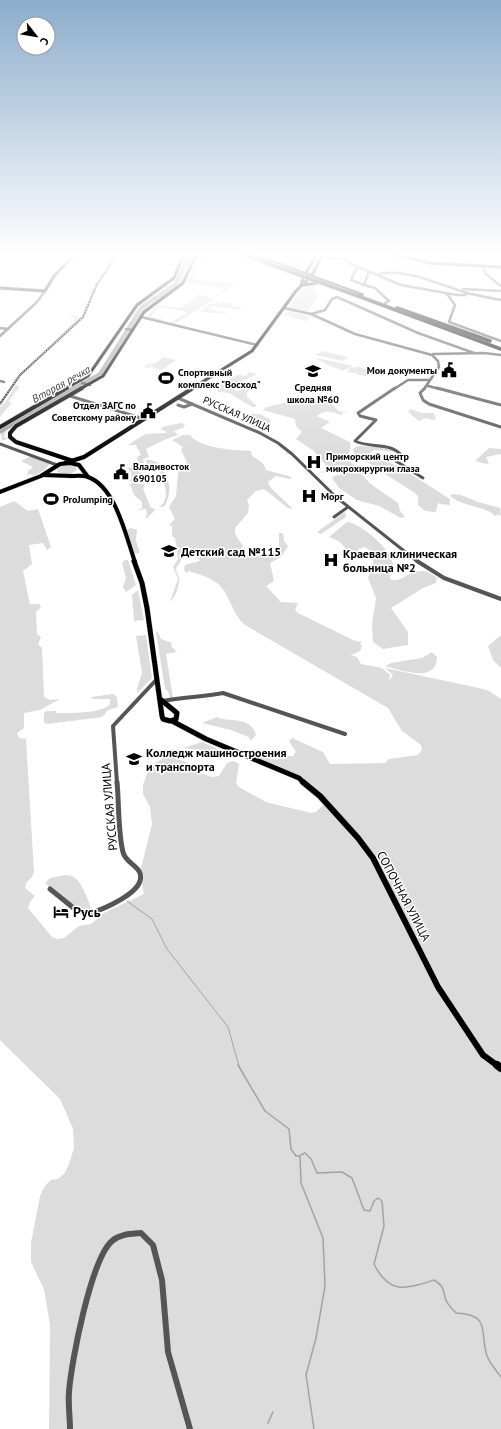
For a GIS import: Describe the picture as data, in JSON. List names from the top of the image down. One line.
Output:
{"streets":{"main road":["РУССКАЯ УЛИЦА","СОПОЧНАЯ УЛИЦА"]},"water":["Вторая речка"],"places":{"public building":["Мои документы","Отдел ЗАГС по Советскому району","Владивосток 690105"],"school or university":["Средняя школа №60","Детский сад №115","Колледж машиностроения и транспорта"],"sports":["Спортивный комплекс \"Восход\"","ProJumping"],"hospital":["Приморский центр микрохирургии глаза","Морг","Краевая клиническая больница №2"],"hotel":["Русь"]},"north":"bottom right"}
